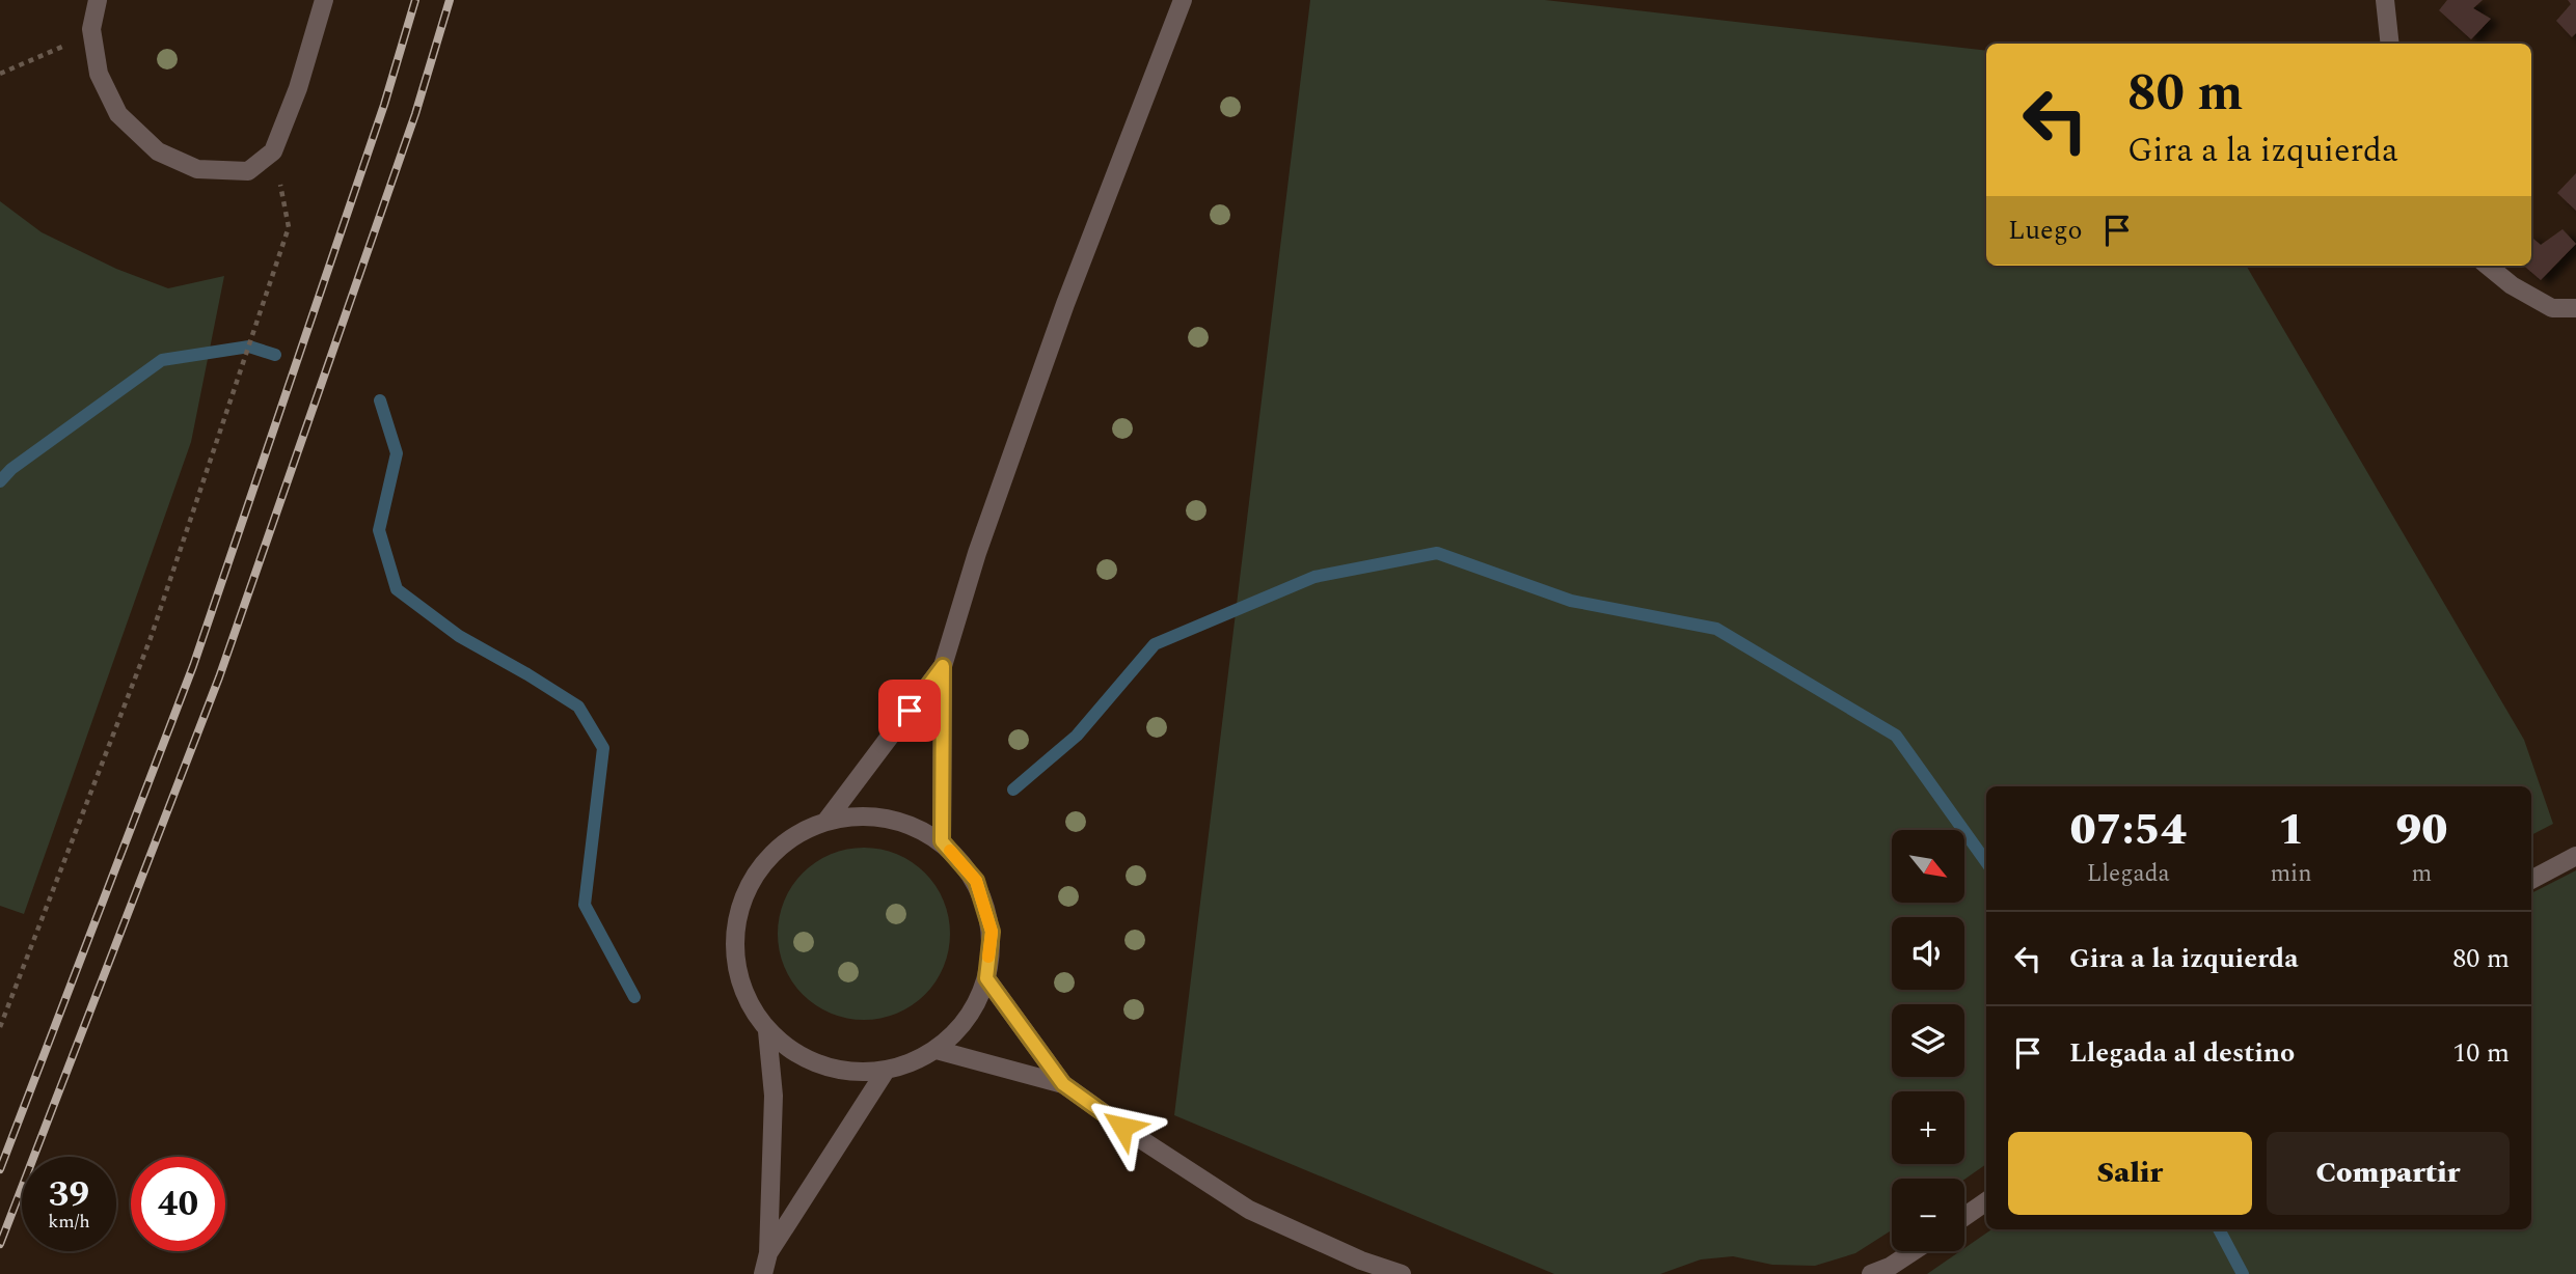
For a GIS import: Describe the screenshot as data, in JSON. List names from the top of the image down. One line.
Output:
{"north":"bottom right","page":{"turn":["80 m","Gira a la izquierda"],"then":"Luego","eta":["07:54","Llegada","1","min","90","m"],"map_buttons":["+","−"],"list":[{"name":"Gira a la izquierda","value":"80 m"},{"name":"Llegada al destino","value":"10 m"}],"buttons":["Salir","Compartir"],"speed":"39 km/h","limit":"40"}}
